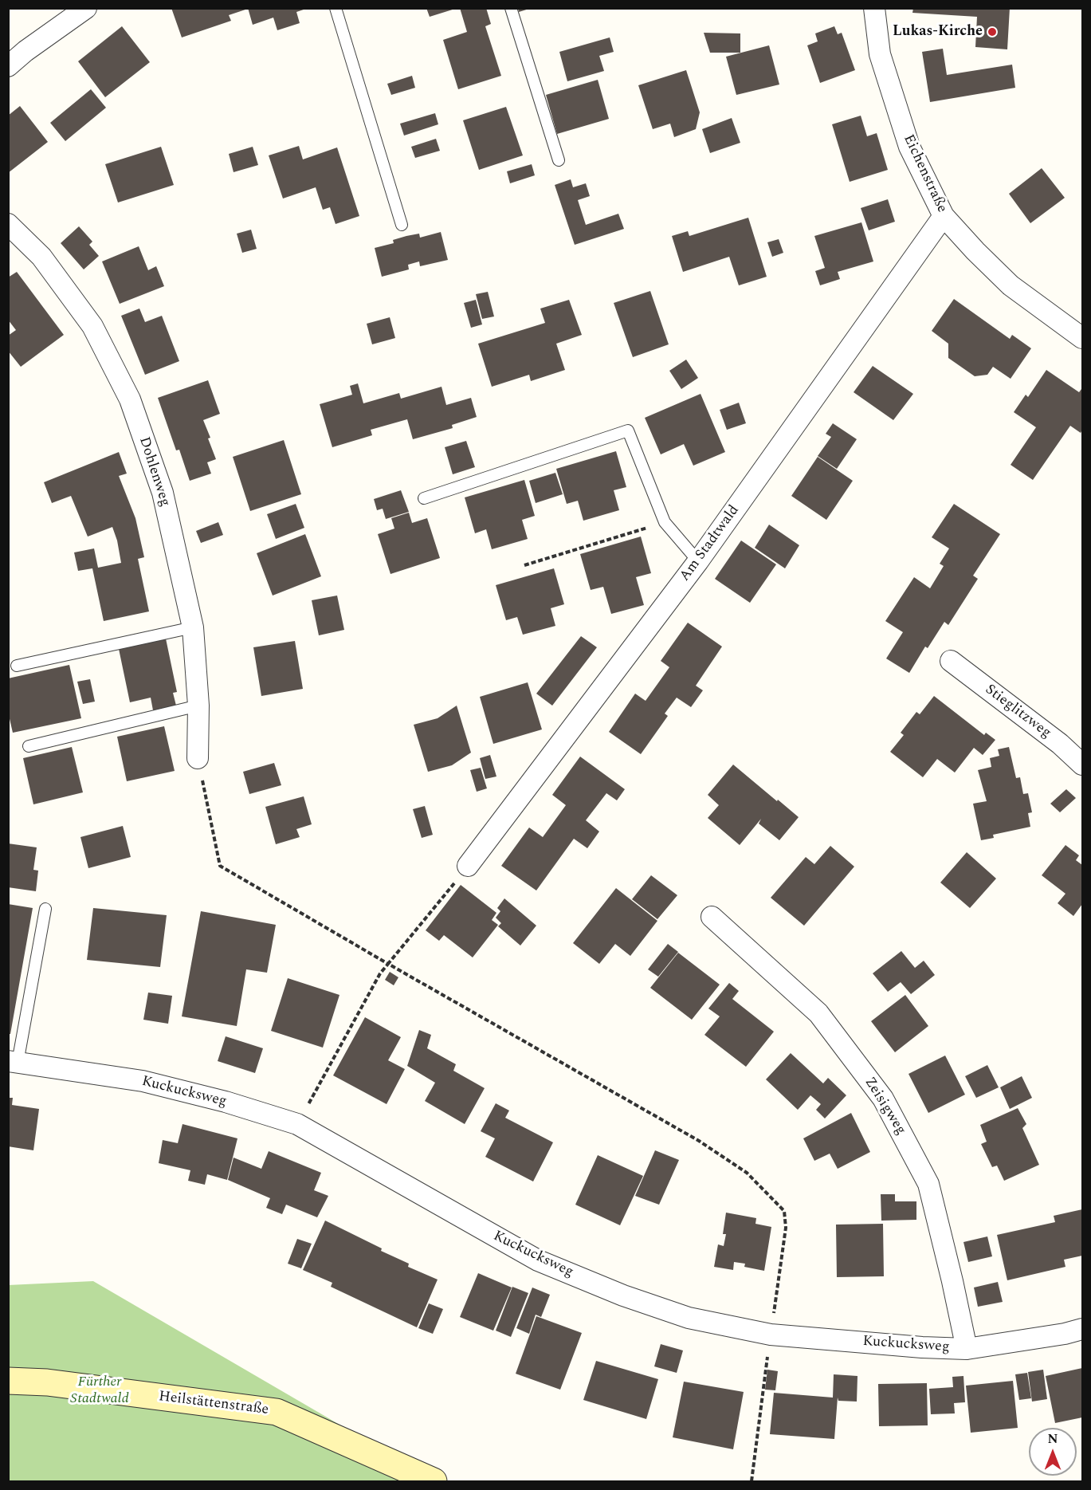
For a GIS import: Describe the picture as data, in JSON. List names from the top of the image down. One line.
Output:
{"streets":{"street":["Eichenstraße","Dohlenweg","Am Stadtwald","Stieglitzweg","Kuckucksweg","Zeisigweg","Heilstättenstraße"]},"crossings":[["Eichenstraße","Am Stadtwald"],["Kuckucksweg","Zeisigweg"]],"parks":["Fürther Stadtwald"],"places":["Lukas-Kirche"],"north":"top"}
